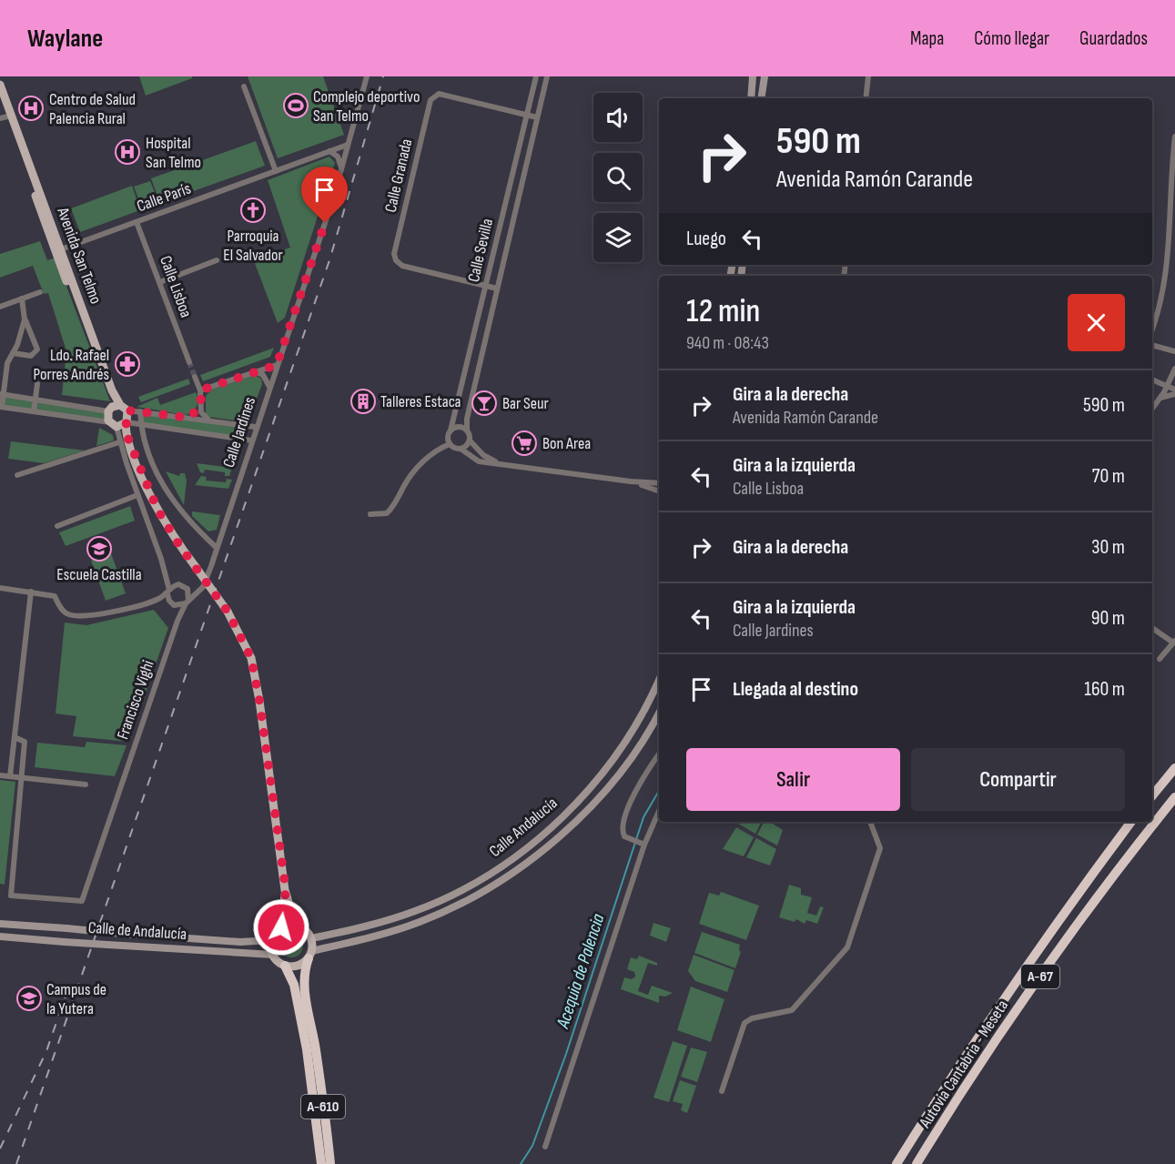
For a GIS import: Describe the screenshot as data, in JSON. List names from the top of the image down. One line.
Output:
{"streets":{"highway":["A-67","Autovía Cantabria - Meseta","A-610"],"main road":["Avenida San Telmo","Calle Andalucía","Calle de Andalucía"],"street":["Calle Granada","Calle París","Calle Sevilla","Calle Lisboa","Calle Jardines","Francisco Vighi"]},"crossings":[["Calle Granada","Calle Sevilla"],["Calle París","Avenida San Telmo"],["Calle París","Calle Lisboa"],["Calle París","Calle Jardines"],["Calle Andalucía","Calle de Andalucía"],["Calle Andalucía","A-610"],["Calle de Andalucía","A-610"]],"water":["Acequia de Palencia"],"places":{"sports":["Complejo deportivo San Telmo"],"hospital":["Centro de Salud Palencia Rural","Hospital San Telmo"],"church":["Parroquia El Salvador"],"pharmacy":["Ldo. Rafael Porres Andrés"],"building":["Talleres Estaca"],"bar":["Bar Seur"],"supermarket":["Bon Area"],"school or university":["Escuela Castilla","Campus de la Yutera"]},"page":{"header":"Waylane","nav":["Mapa","Cómo llegar","Guardados"],"turn":["590 m","Avenida Ramón Carande"],"then":"Luego","heading":["12 min","940 m · 08:43"],"list":[{"name":"Gira a la derecha","note":"Avenida Ramón Carande","value":"590 m"},{"name":"Gira a la izquierda","note":"Calle Lisboa","value":"70 m"},{"name":"Gira a la derecha","value":"30 m"},{"name":"Gira a la izquierda","note":"Calle Jardines","value":"90 m"},{"name":"Llegada al destino","value":"160 m"}],"buttons":["Salir","Compartir"]}}
